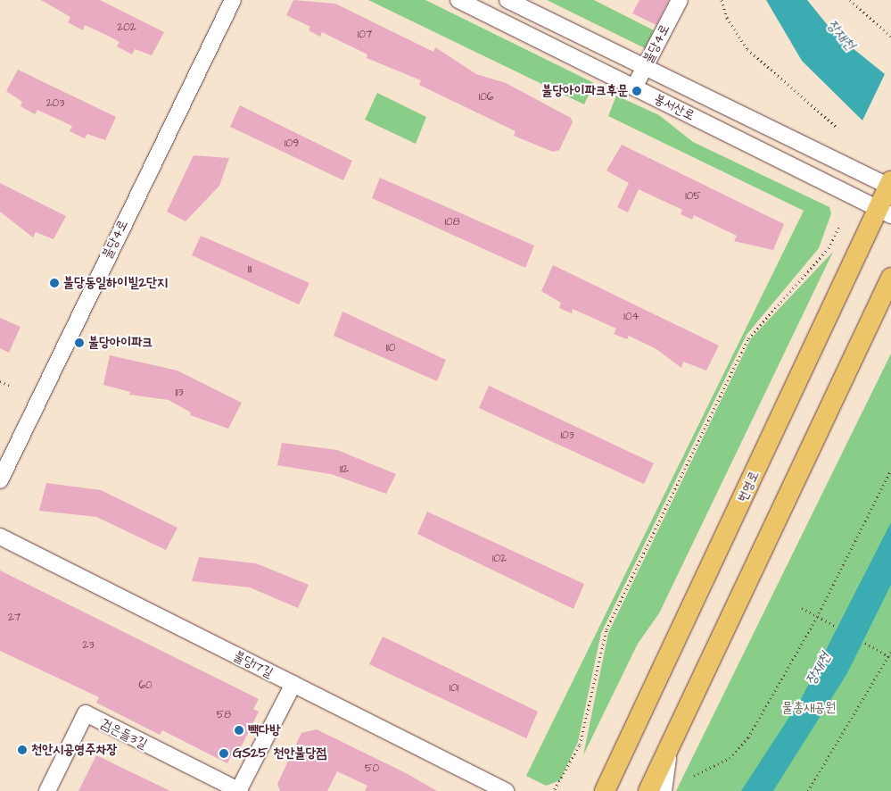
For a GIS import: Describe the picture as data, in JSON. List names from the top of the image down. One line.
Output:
{"streets":{"main road":["번영로"],"street":["불당4로","봉서산로","불당17길","검은들3길"]},"crossings":[["불당4로","봉서산로"],["봉서산로","번영로"]],"water":["장재천"],"parks":["물총새공원"],"places":["불당아이파크후문","불당동일하이빌2단지","불당아이파크","빽다방","천안시공영주차장","GS25 천안불당점"],"house_numbers":["202","107","106","203","109","105","108","111","104","110","113","103","112","102","27","23","60","101","58","50"]}
